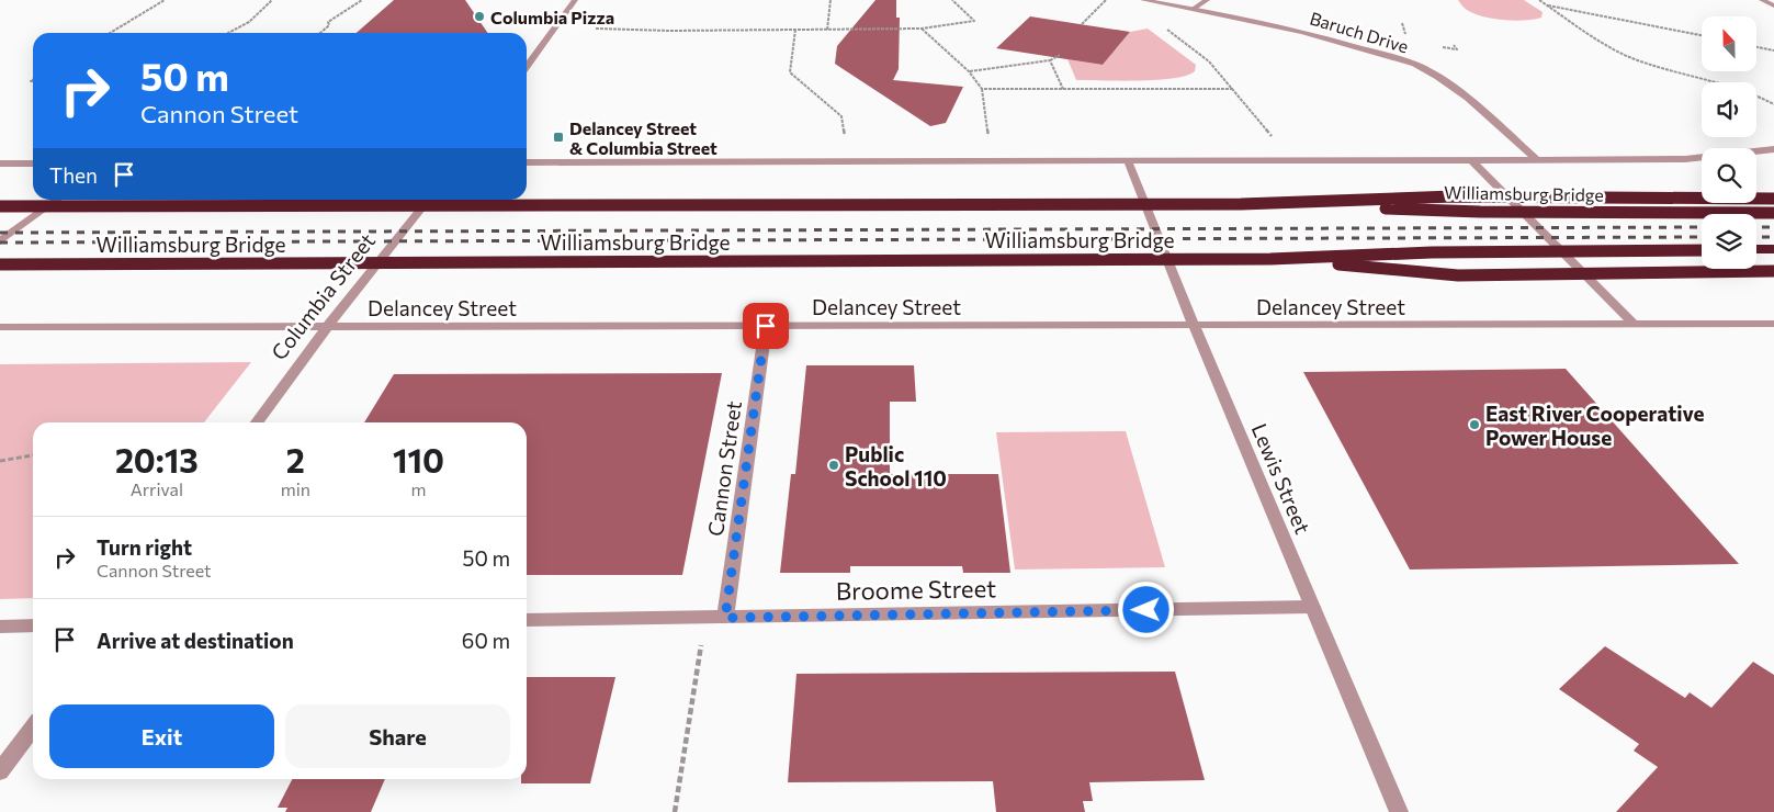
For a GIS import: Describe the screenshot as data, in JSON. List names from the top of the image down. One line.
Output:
{"streets":{"highway":["Williamsburg Bridge"],"street":["Baruch Drive","Columbia Street","Delancey Street","Cannon Street","Lewis Street","Broome Street"]},"crossings":[["Columbia Street","Delancey Street"],["Delancey Street","Cannon Street"],["Delancey Street","Lewis Street"],["Cannon Street","Broome Street"],["Lewis Street","Broome Street"]],"places":{"other":["Columbia Pizza","East River Cooperative Power House","Public School 110"],"transit":["Delancey Street & Columbia Street"]},"north":"top","page":{"turn":["50 m","Cannon Street"],"then":"Then","eta":["20:13","Arrival","2","min","110","m"],"list":[{"name":"Turn right","note":"Cannon Street","value":"50 m"},{"name":"Arrive at destination","value":"60 m"}],"buttons":["Exit","Share"]}}
